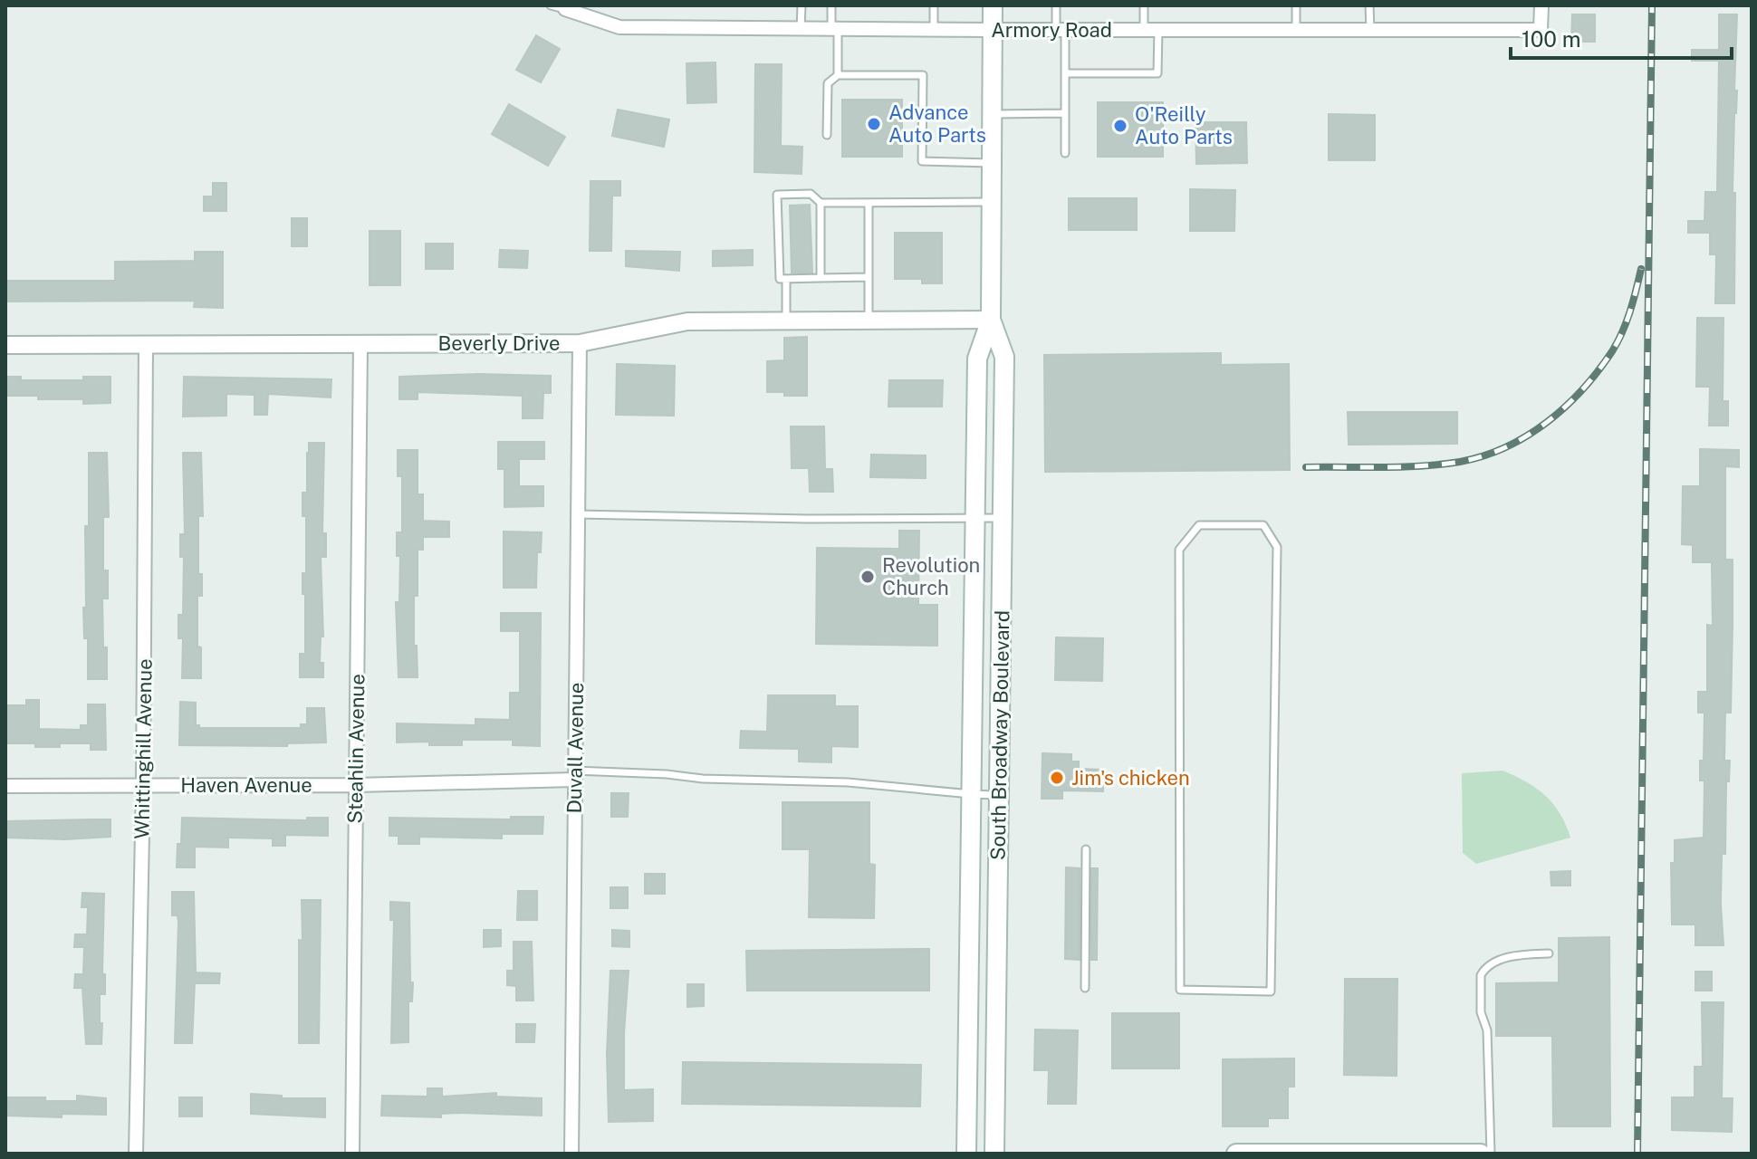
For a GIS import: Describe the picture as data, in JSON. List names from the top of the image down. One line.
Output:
{"streets":{"main road":["South Broadway Boulevard"],"street":["Armory Road","Beverly Drive","Duvall Avenue","Whittinghill Avenue","Steahlin Avenue","Haven Avenue"]},"crossings":[["Armory Road","South Broadway Boulevard"],["Beverly Drive","South Broadway Boulevard"],["Beverly Drive","Duvall Avenue"],["Beverly Drive","Whittinghill Avenue"],["Beverly Drive","Steahlin Avenue"],["Duvall Avenue","Haven Avenue"],["Whittinghill Avenue","Haven Avenue"],["Steahlin Avenue","Haven Avenue"]],"places":["Advance Auto Parts","O'Reilly Auto Parts","Revolution Church","Jim's chicken"],"scale_bar":"100 m"}
